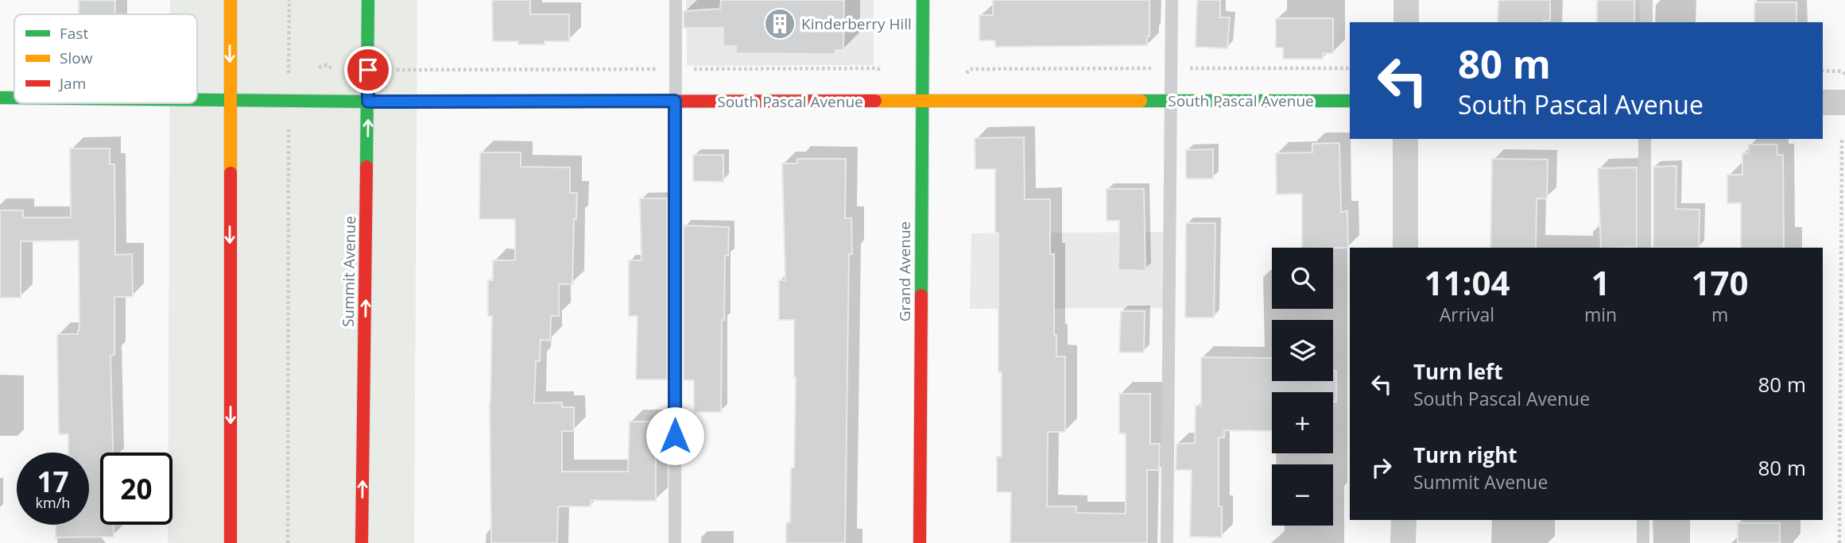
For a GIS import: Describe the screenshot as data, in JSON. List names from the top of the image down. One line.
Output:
{"streets":{"street":["South Pascal Avenue","Summit Avenue","Grand Avenue"]},"crossings":[["South Pascal Avenue","Summit Avenue"],["South Pascal Avenue","Grand Avenue"]],"one_way":["Summit Avenue"],"places":{"building":["Kinderberry Hill"]},"legend":["Fast","Slow","Jam"],"page":{"turn":["80 m","South Pascal Avenue"],"map_buttons":["+","−"],"eta":["11:04","Arrival","1","min","170","m"],"list":[{"name":"Turn left","note":"South Pascal Avenue","value":"80 m"},{"name":"Turn right","note":"Summit Avenue","value":"80 m"}],"speed":"17 km/h","limit":"20"}}
